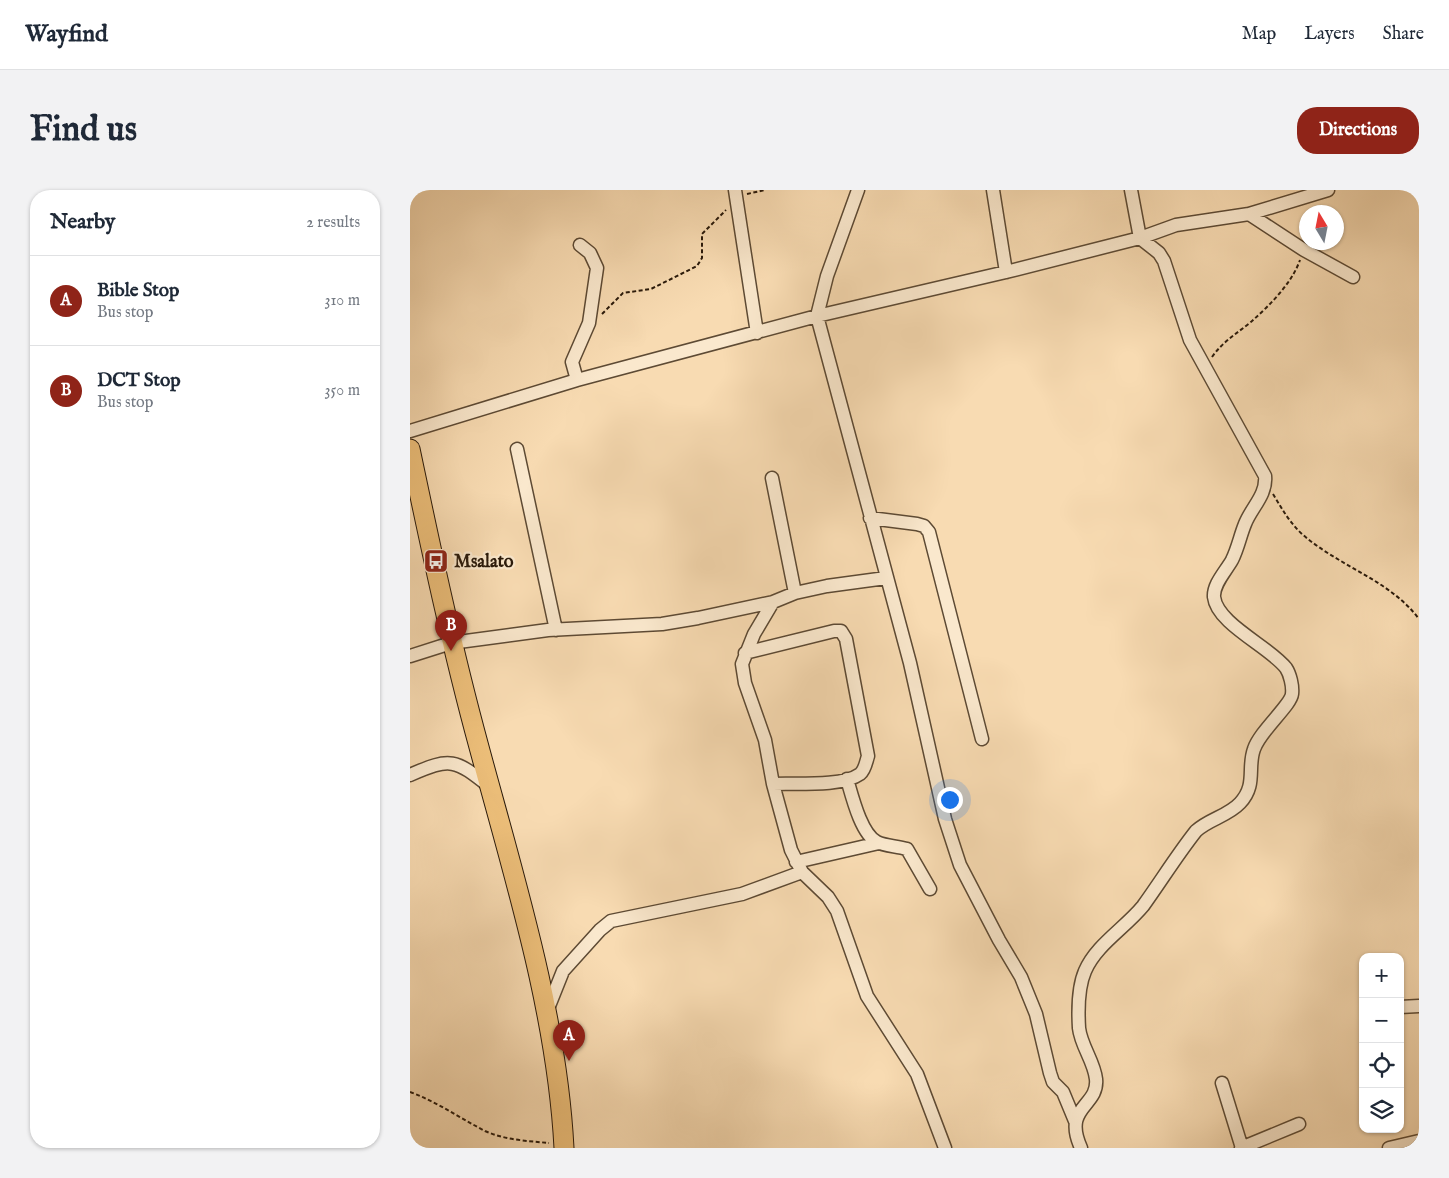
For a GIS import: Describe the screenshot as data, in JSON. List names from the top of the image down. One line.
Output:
{"places":{"bus stop":["Msalato"]},"north":"top","page":{"header":"Wayfind","nav":["Map","Layers","Share"],"buttons":"Directions","title":"Find us","heading":["Nearby","2 results"],"list":[{"mark":"A","name":"Bible Stop","note":"Bus stop","value":"310 m"},{"mark":"B","name":"DCT Stop","note":"Bus stop","value":"350 m"}],"pins":["B","A"],"map_buttons":["+","−"]}}
